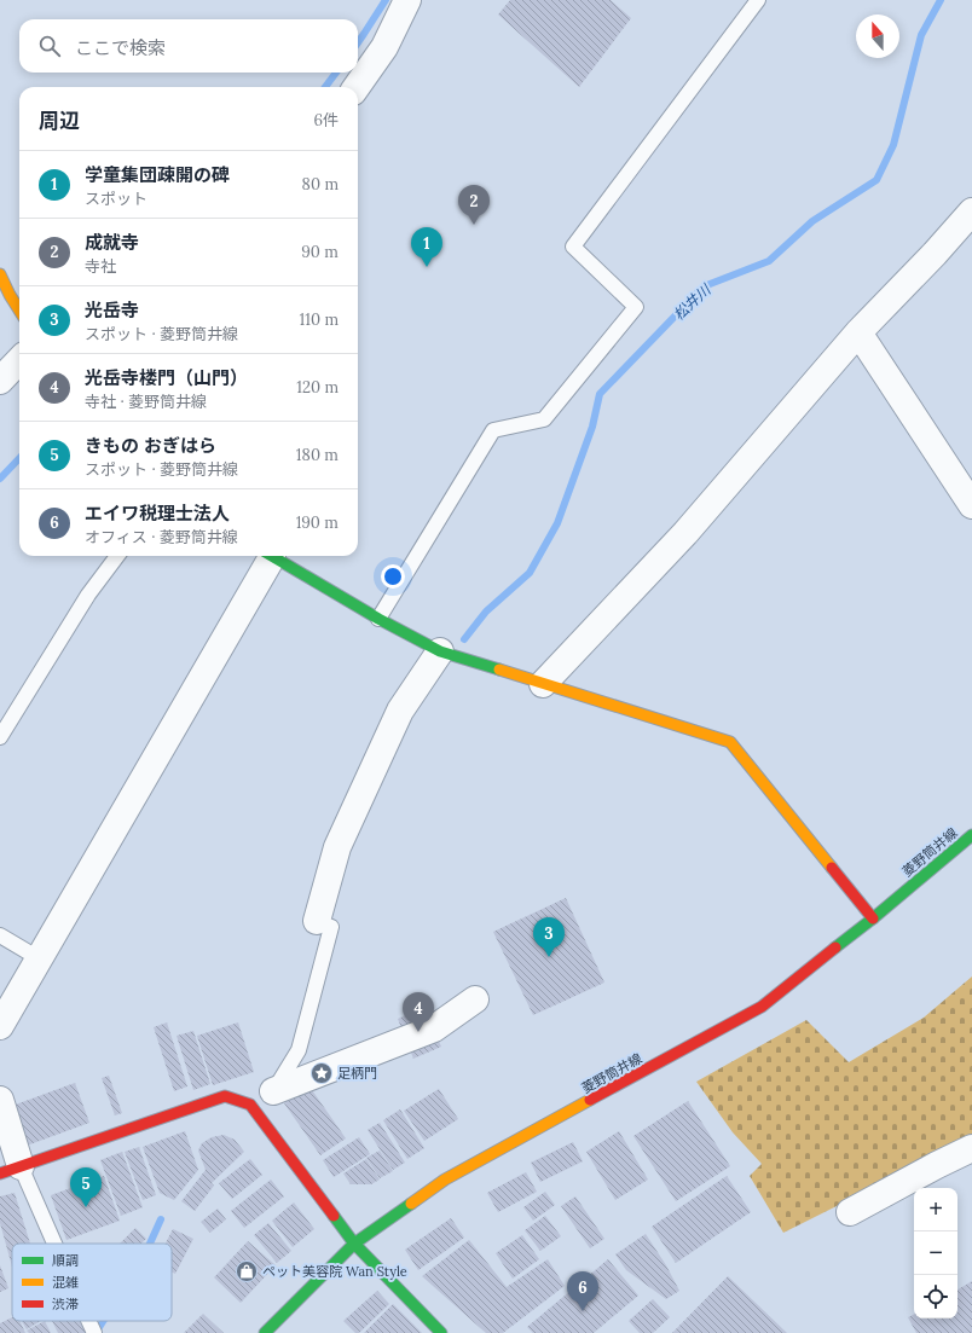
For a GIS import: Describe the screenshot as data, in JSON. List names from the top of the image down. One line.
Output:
{"streets":{"street":["菱野筒井線"]},"water":["松井川"],"places":{"place":["足柄門"],"shop":["ペット美容院 Wan Style"]},"legend":["順調","混雑","渋滞"],"north":"top","page":{"search":"ここで検索","heading":["周辺","6件"],"list":[{"mark":"1","name":"学童集団疎開の碑","note":"スポット","value":"80 m"},{"mark":"2","name":"成就寺","note":"寺社","value":"90 m"},{"mark":"3","name":"光岳寺","note":"スポット · 菱野筒井線","value":"110 m"},{"mark":"4","name":"光岳寺楼門（山門）","note":"寺社 · 菱野筒井線","value":"120 m"},{"mark":"5","name":"きもの おぎはら","note":"スポット · 菱野筒井線","value":"180 m"},{"mark":"6","name":"エイワ税理士法人","note":"オフィス · 菱野筒井線","value":"190 m"}],"pins":["2","1","3","4","5","6"],"map_buttons":["+","−"]}}
